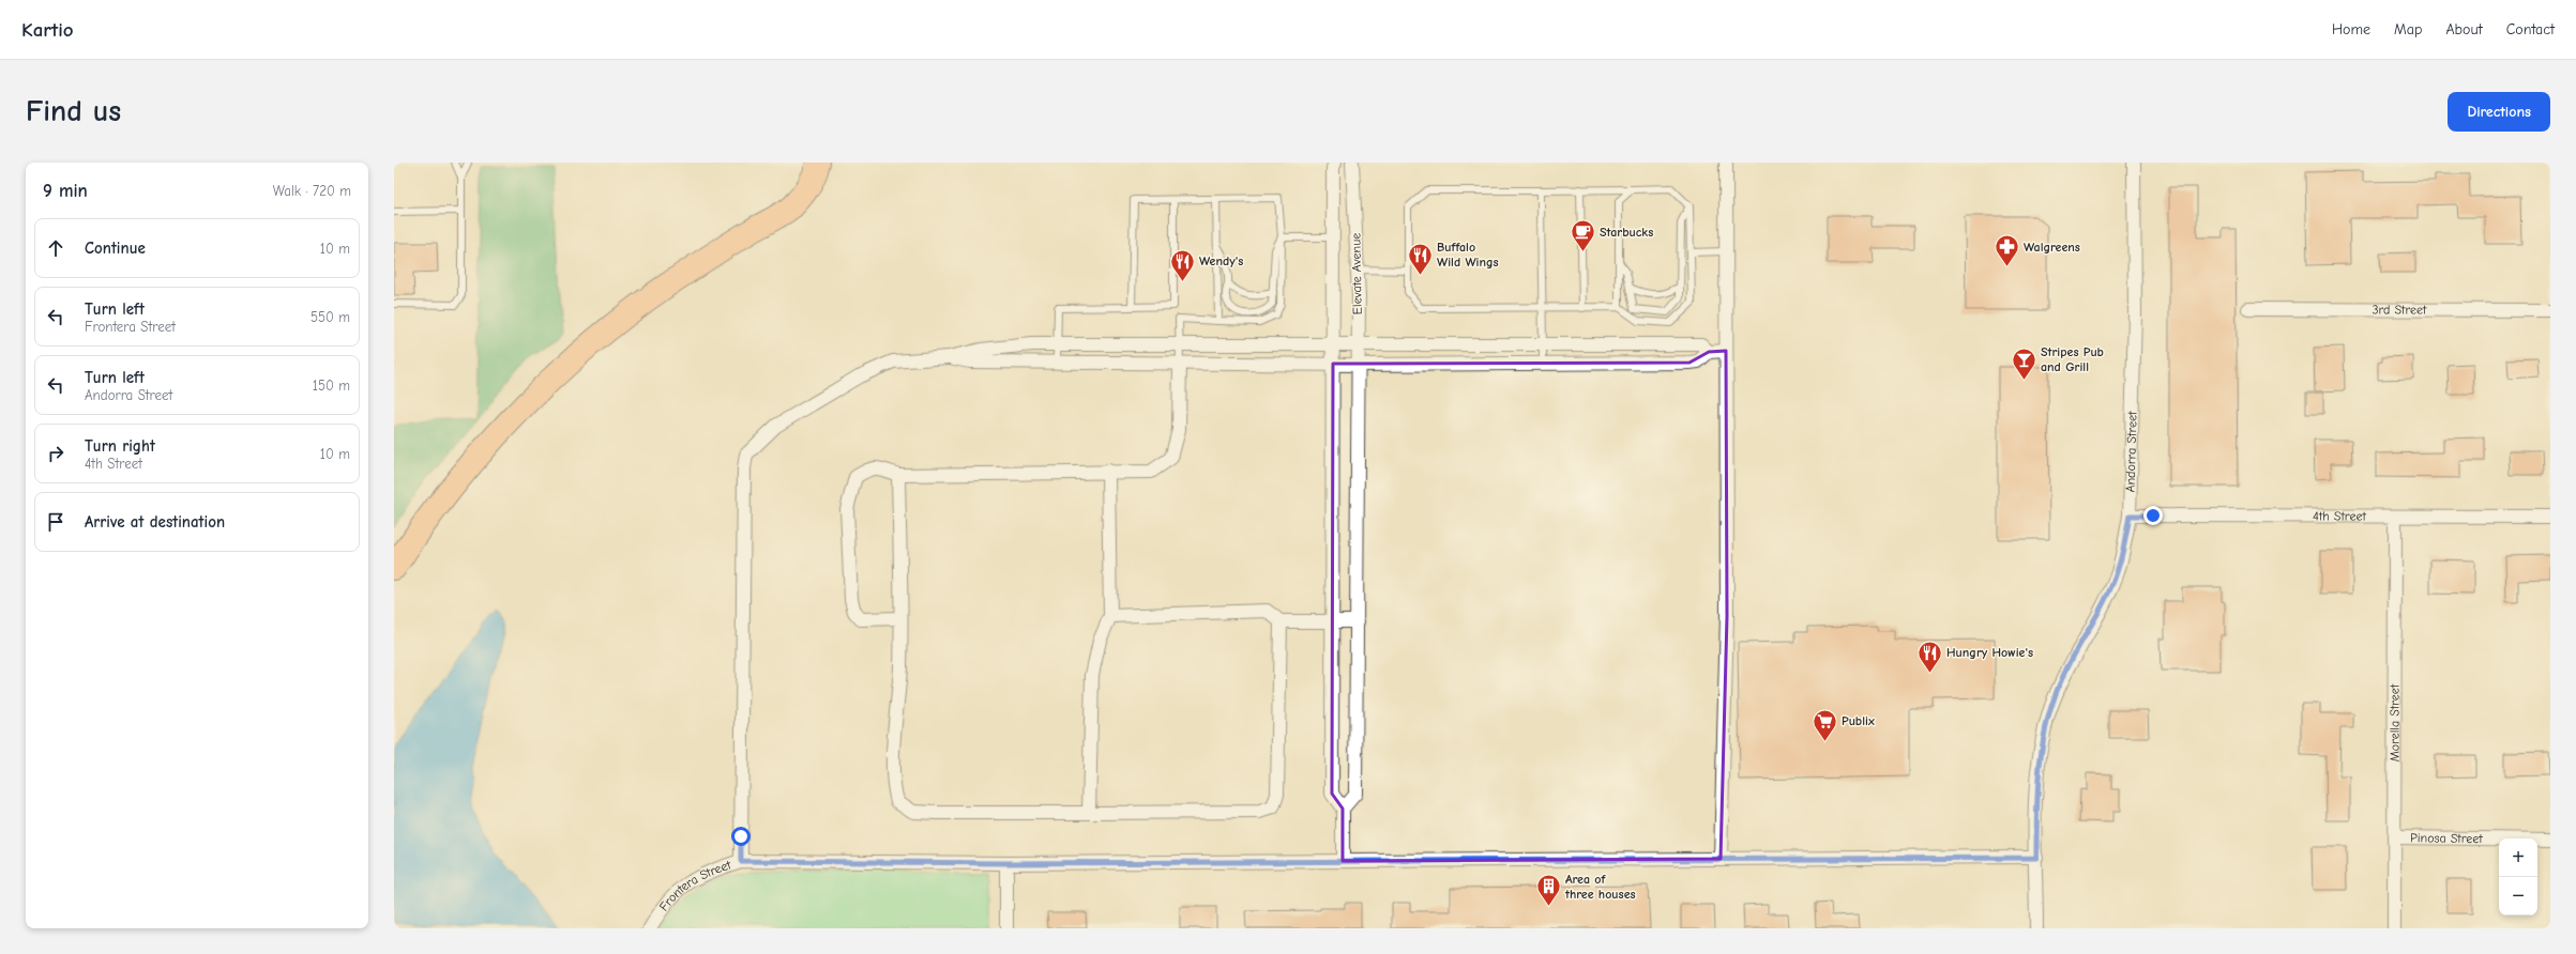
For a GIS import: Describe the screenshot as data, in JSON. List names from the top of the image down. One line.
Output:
{"streets":{"street":["Elevate Avenue","3rd Street","Andorra Street","4th Street","Morella Street","Pinosa Street","Frontera Street"]},"crossings":[["Andorra Street","4th Street"],["Andorra Street","Frontera Street"],["4th Street","Morella Street"],["Morella Street","Pinosa Street"]],"places":{"cafe":["Starbucks"],"pharmacy":["Walgreens"],"restaurant":["Buffalo Wild Wings","Wendy's","Hungry Howie's"],"bar":["Stripes Pub and Grill"],"supermarket":["Publix"],"building":["Area of three houses"]},"page":{"header":"Kartio","nav":["Home","Map","About","Contact"],"buttons":"Directions","title":"Find us","heading":["9 min","Walk · 720 m"],"list":[["Continue","10 m"],["Turn left","Frontera Street","550 m"],["Turn left","Andorra Street","150 m"],["Turn right","4th Street","10 m"],"Arrive at destination"],"map_buttons":["+","−"]}}
